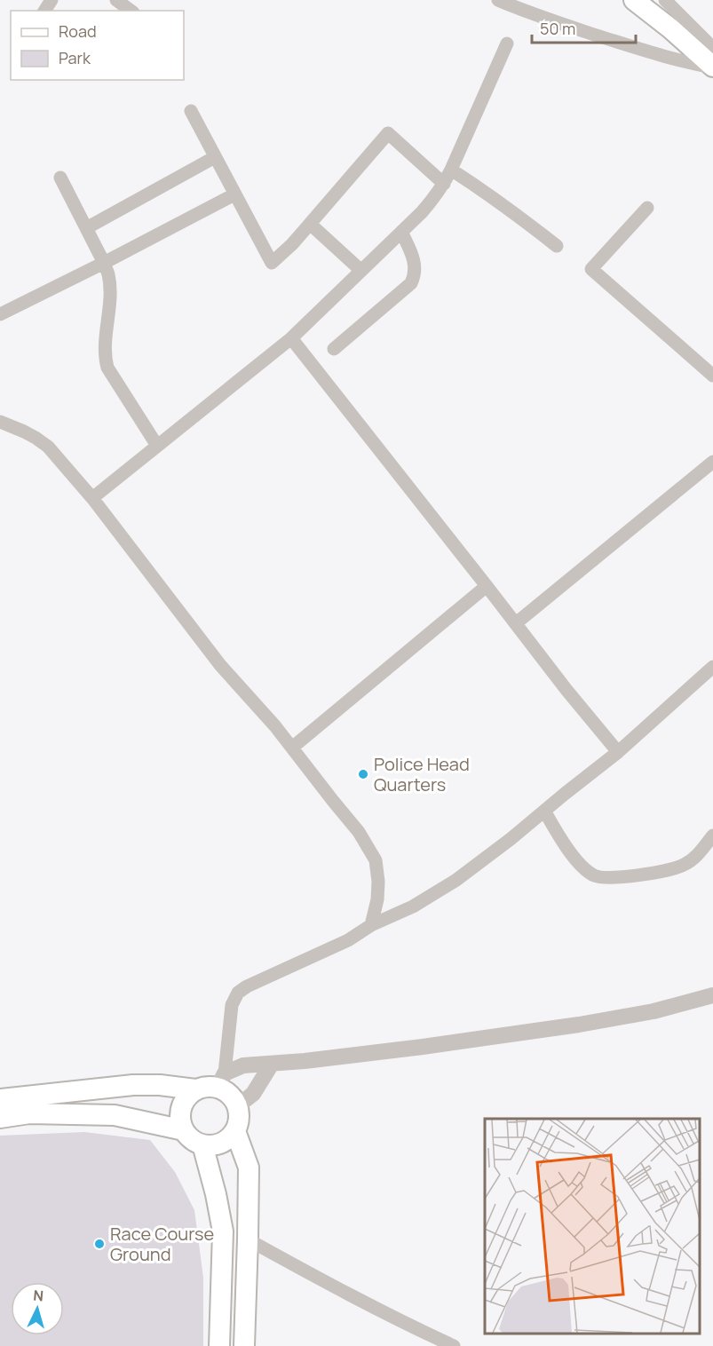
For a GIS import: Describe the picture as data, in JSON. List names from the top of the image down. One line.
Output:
{"places":["Police Head Quarters","Race Course Ground"],"legend":["Road","Park"],"scale_bar":"50 m","north":"top"}
